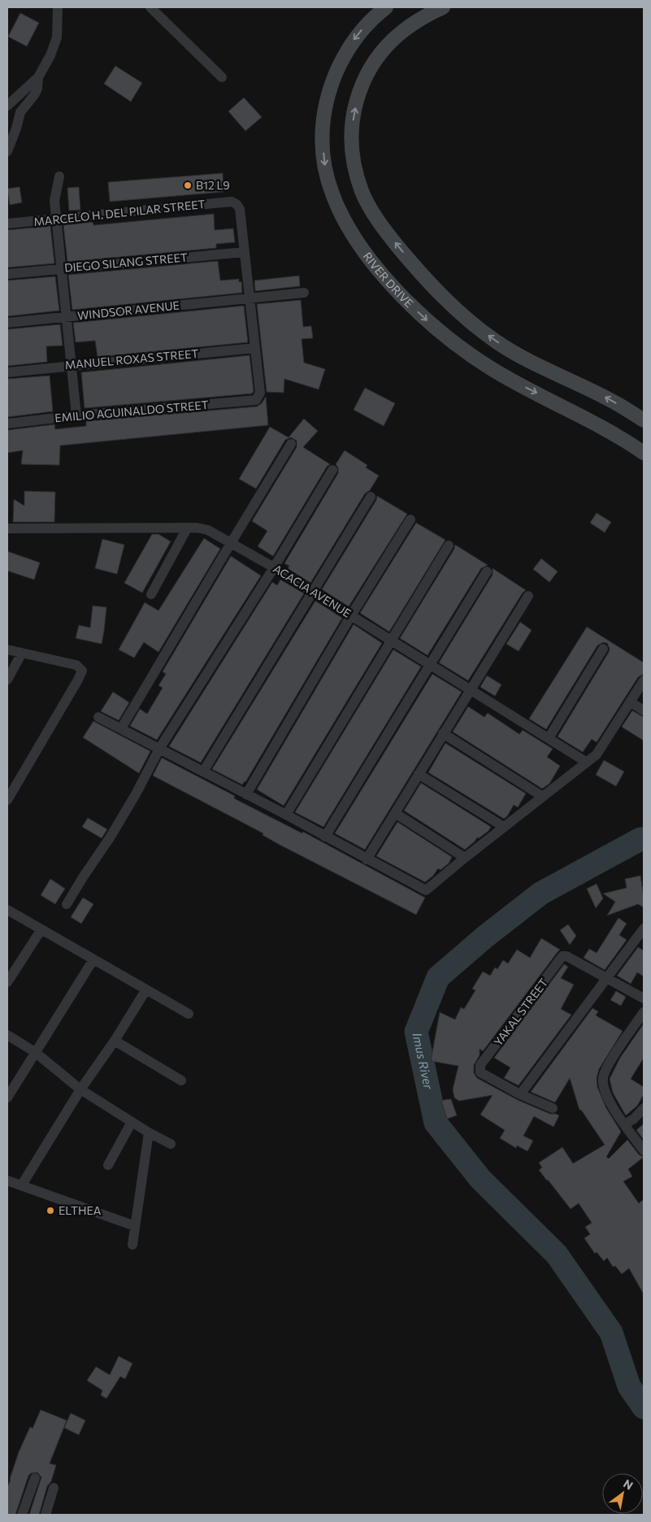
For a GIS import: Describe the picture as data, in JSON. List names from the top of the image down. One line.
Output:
{"streets":{"street":["MARCELO H. DEL PILAR STREET","DIEGO SILANG STREET","RIVER DRIVE","WINDSOR AVENUE","MANUEL ROXAS STREET","EMILIO AGUINALDO STREET","ACACIA AVENUE","YAKAL STREET"]},"crossings":[["MARCELO H. DEL PILAR STREET","DIEGO SILANG STREET"],["MANUEL ROXAS STREET","EMILIO AGUINALDO STREET"]],"one_way":["RIVER DRIVE"],"water":["Imus River"],"places":["B12 L9","ELTHEA"],"north":"top right"}
